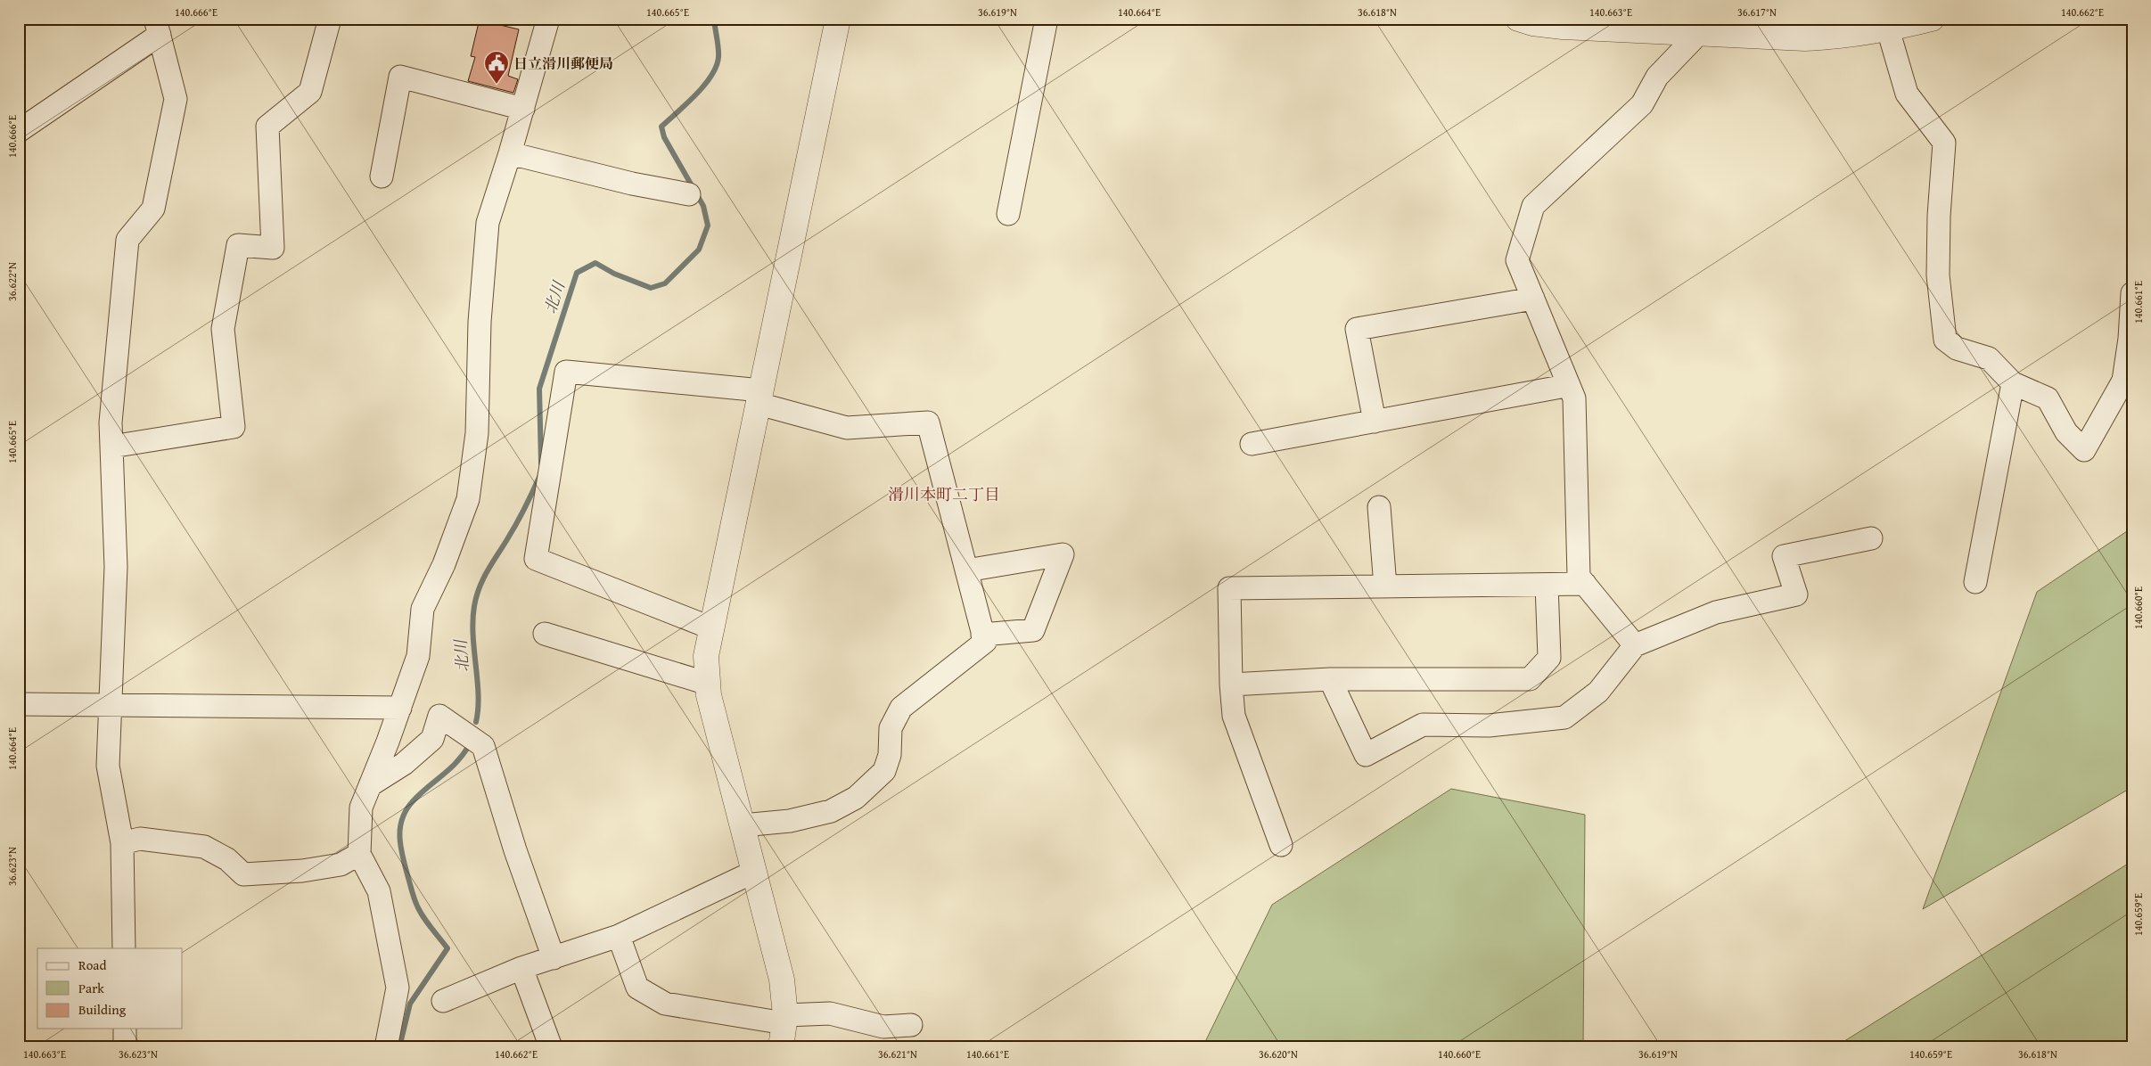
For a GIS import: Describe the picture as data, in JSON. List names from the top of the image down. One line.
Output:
{"districts":["滑川本町二丁目"],"water":["北川"],"places":{"public building":["日立滑川郵便局"]},"legend":["Road","Park","Building"],"coordinates":["140.666°E","140.665°E","36.619°N","140.664°E","36.618°N","140.663°E","36.617°N","140.662°E","36.622°N","140.661°E","140.660°E","36.623°N","140.659°E","36.621°N","36.620°N"]}
